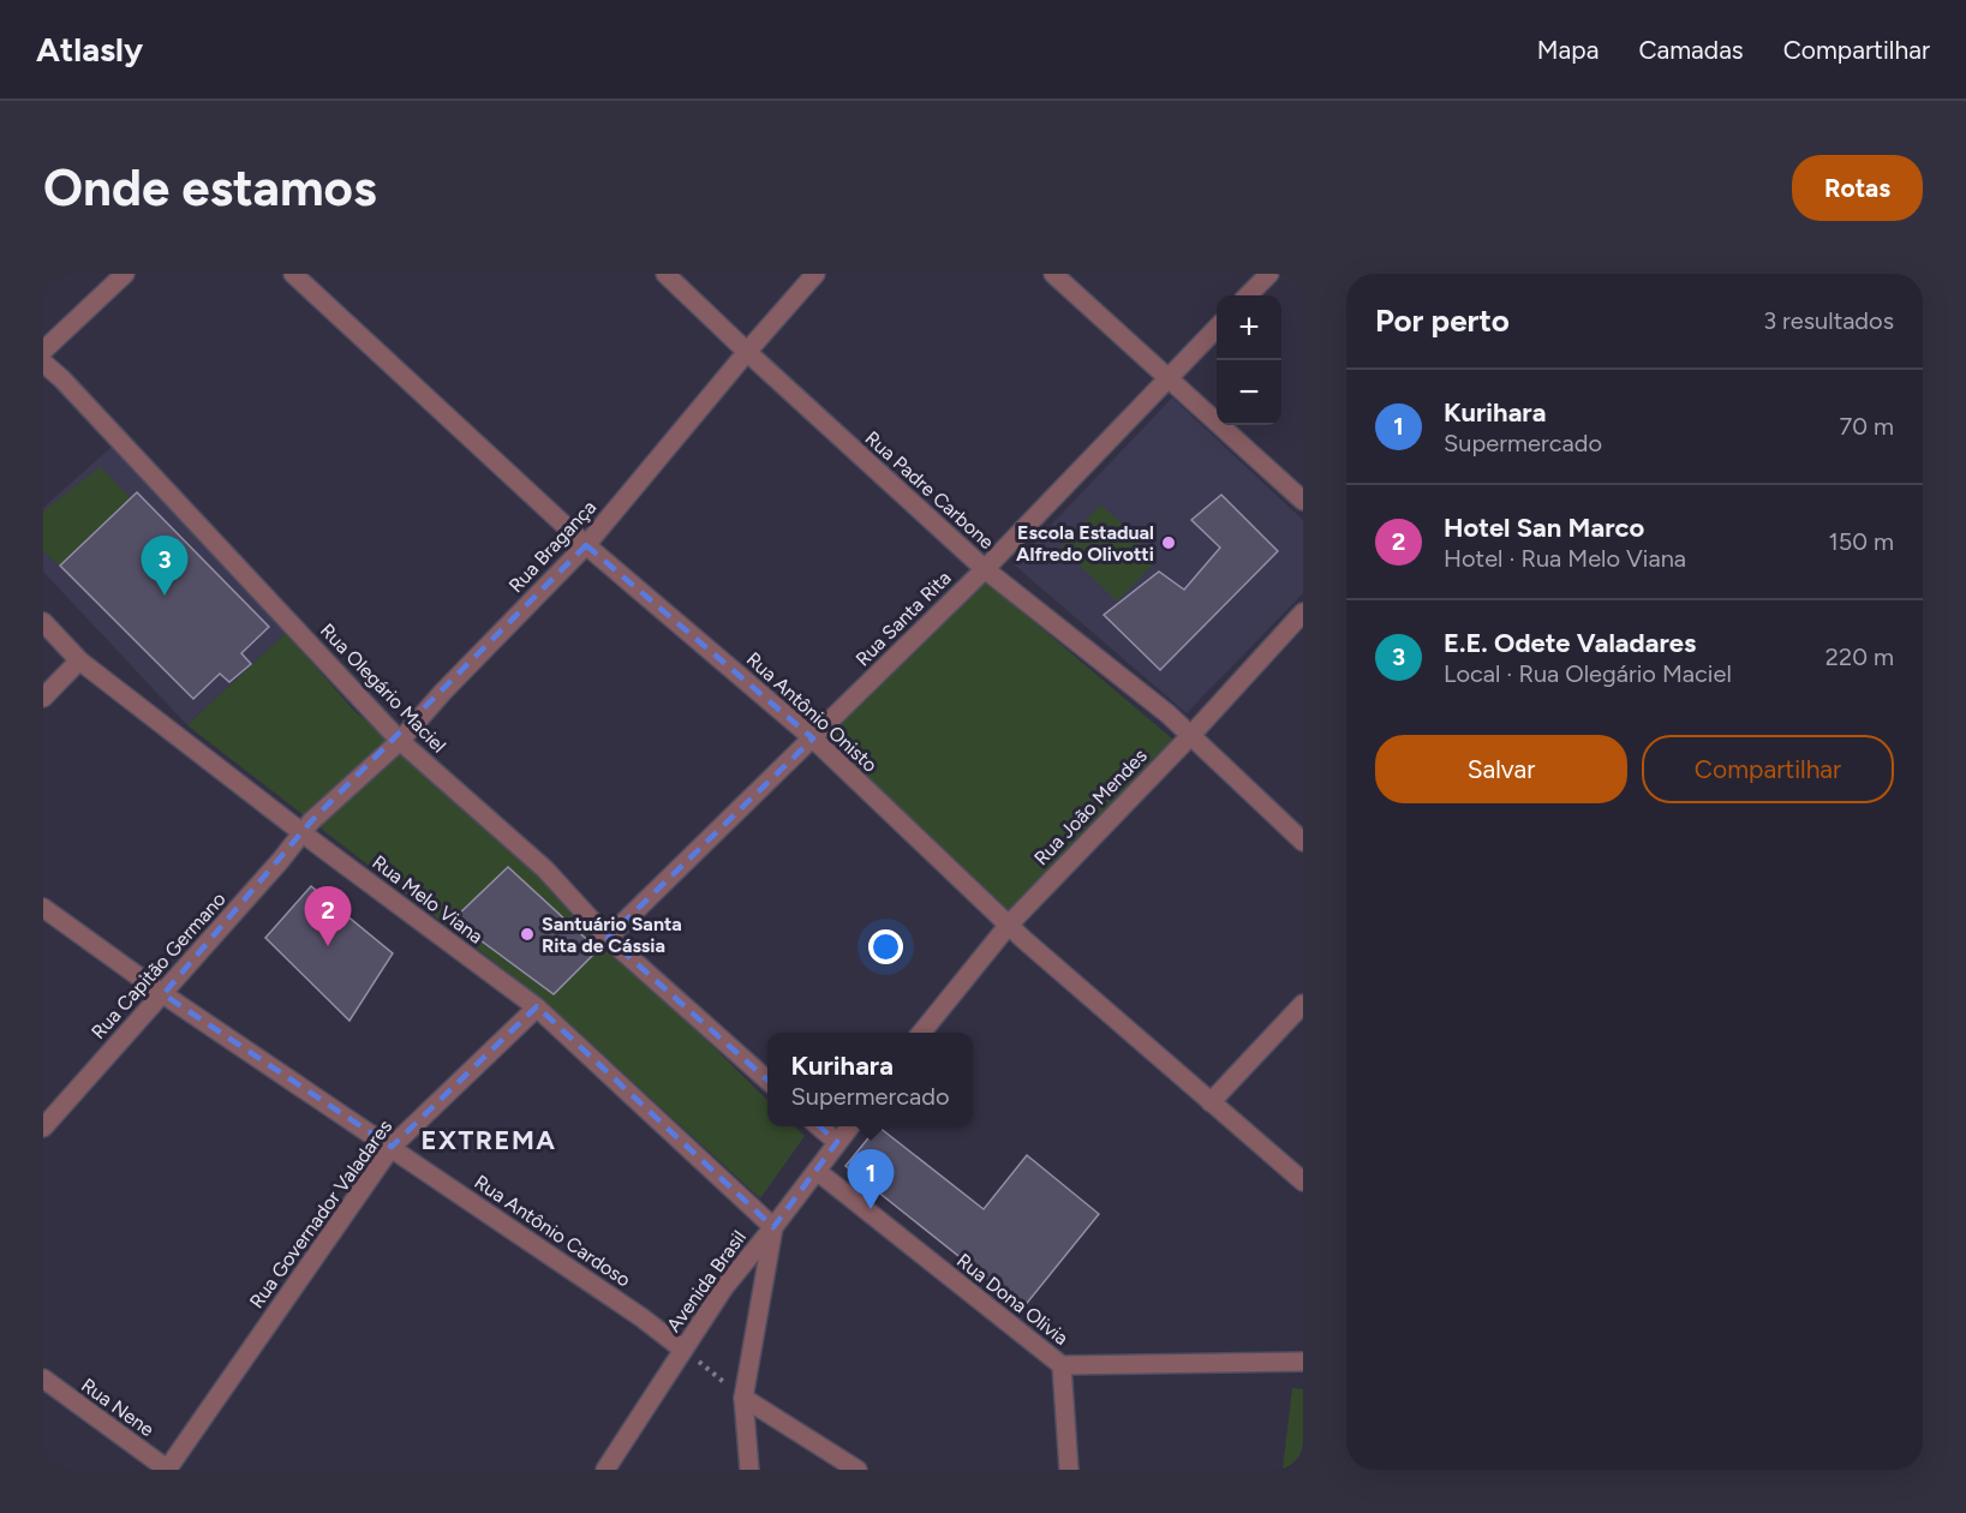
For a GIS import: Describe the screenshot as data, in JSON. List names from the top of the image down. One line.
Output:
{"streets":{"street":["Rua Padre Carbone","Rua Bragança","Rua Santa Rita","Rua Olegário Maciel","Rua Antônio Onisto","Rua João Mendes","Rua Melo Viana","Rua Capitão Germano","Rua Governador Valadares","Rua Antônio Cardoso","Avenida Brasil","Rua Dona Olivia","Rua Nene"]},"crossings":[["Rua Padre Carbone","Rua Bragança"],["Rua Padre Carbone","Rua Santa Rita"],["Rua Padre Carbone","Rua João Mendes"],["Rua Bragança","Rua Olegário Maciel"],["Rua Bragança","Rua Antônio Onisto"],["Rua Bragança","Rua Melo Viana"],["Rua Bragança","Rua Capitão Germano"],["Rua Santa Rita","Rua Olegário Maciel"],["Rua Santa Rita","Rua Antônio Onisto"],["Rua Antônio Onisto","Rua João Mendes"],["Rua Melo Viana","Rua Capitão Germano"],["Rua Melo Viana","Rua Governador Valadares"],["Rua Melo Viana","Avenida Brasil"],["Rua Capitão Germano","Rua Antônio Cardoso"],["Rua Governador Valadares","Rua Antônio Cardoso"],["Rua Governador Valadares","Rua Nene"],["Rua Antônio Cardoso","Avenida Brasil"]],"districts":["EXTREMA"],"places":["Escola Estadual Alfredo Olivotti","Santuário Santa Rita de Cássia"],"page":{"header":"Atlasly","nav":["Mapa","Camadas","Compartilhar"],"buttons":["Rotas",["Salvar","Compartilhar"]],"title":"Onde estamos","heading":["Por perto","3 resultados"],"map_buttons":["+","−"],"list":[{"mark":"1","name":"Kurihara","note":"Supermercado","value":"70 m"},{"mark":"2","name":"Hotel San Marco","note":"Hotel · Rua Melo Viana","value":"150 m"},{"mark":"3","name":"E.E. Odete Valadares","note":"Local · Rua Olegário Maciel","value":"220 m"}],"pins":["3","2","1"],"popup":["Kurihara","Supermercado"]}}
